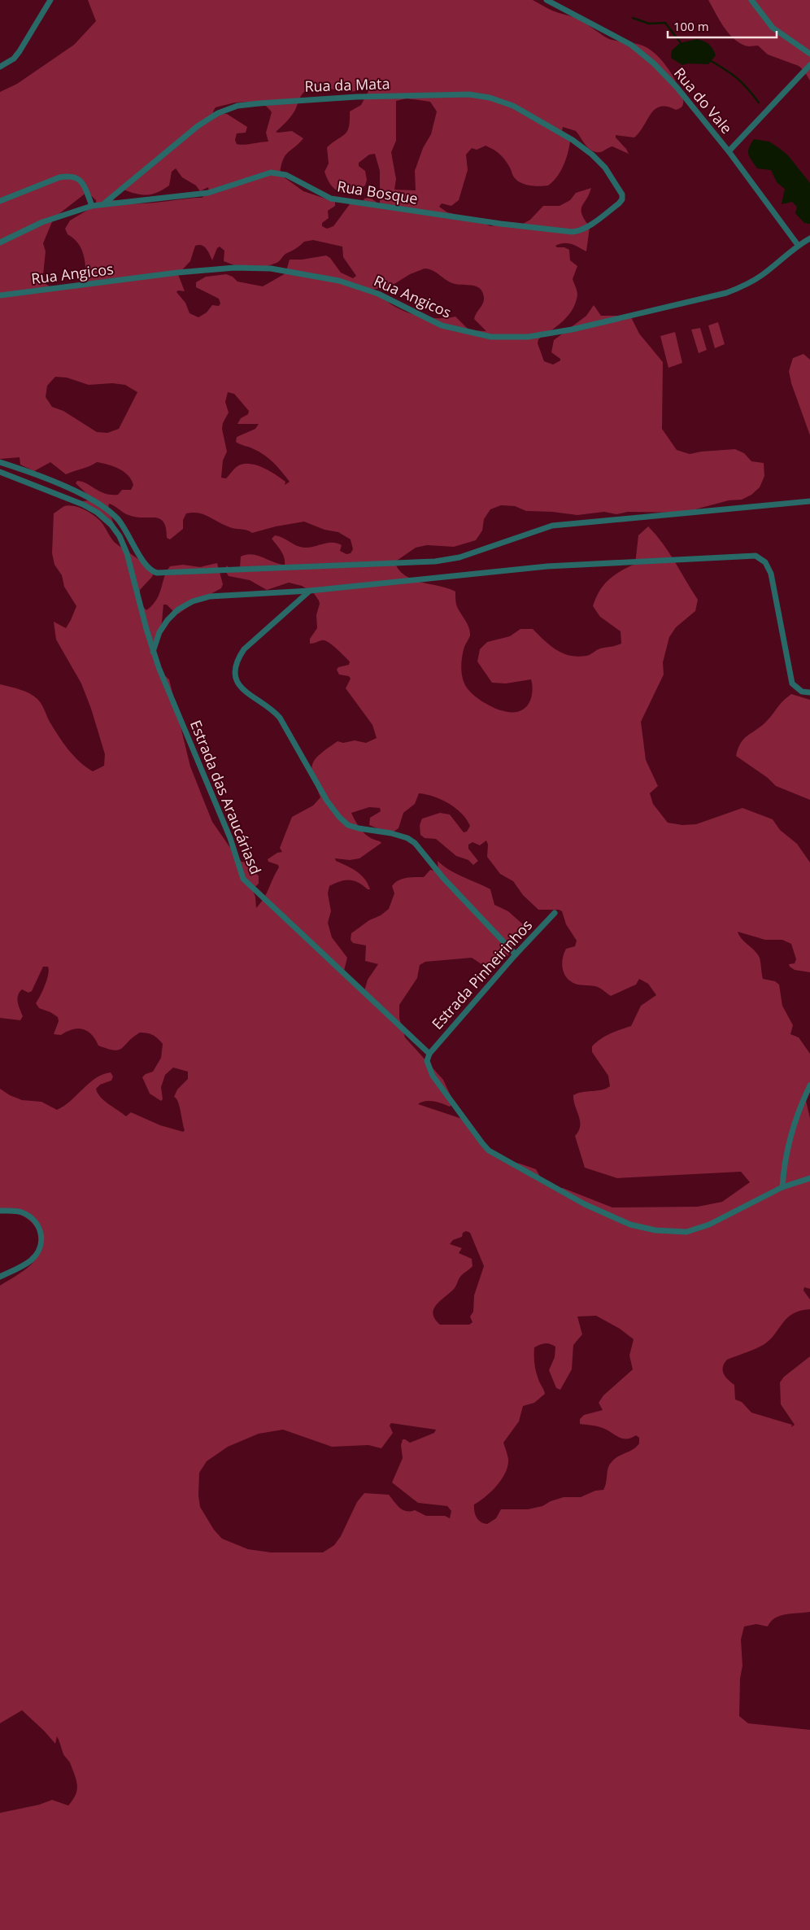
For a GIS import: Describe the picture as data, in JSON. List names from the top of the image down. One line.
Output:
{"streets":{"street":["Rua da Mata","Rua do Vale","Rua Bosque","Rua Angicos","Estrada das Araucáriasd","Estrada Pinheirinhos"]},"crossings":[["Rua da Mata","Rua Bosque"],["Rua do Vale","Rua Angicos"],["Estrada das Araucáriasd","Estrada Pinheirinhos"]],"scale_bar":"100 m"}
